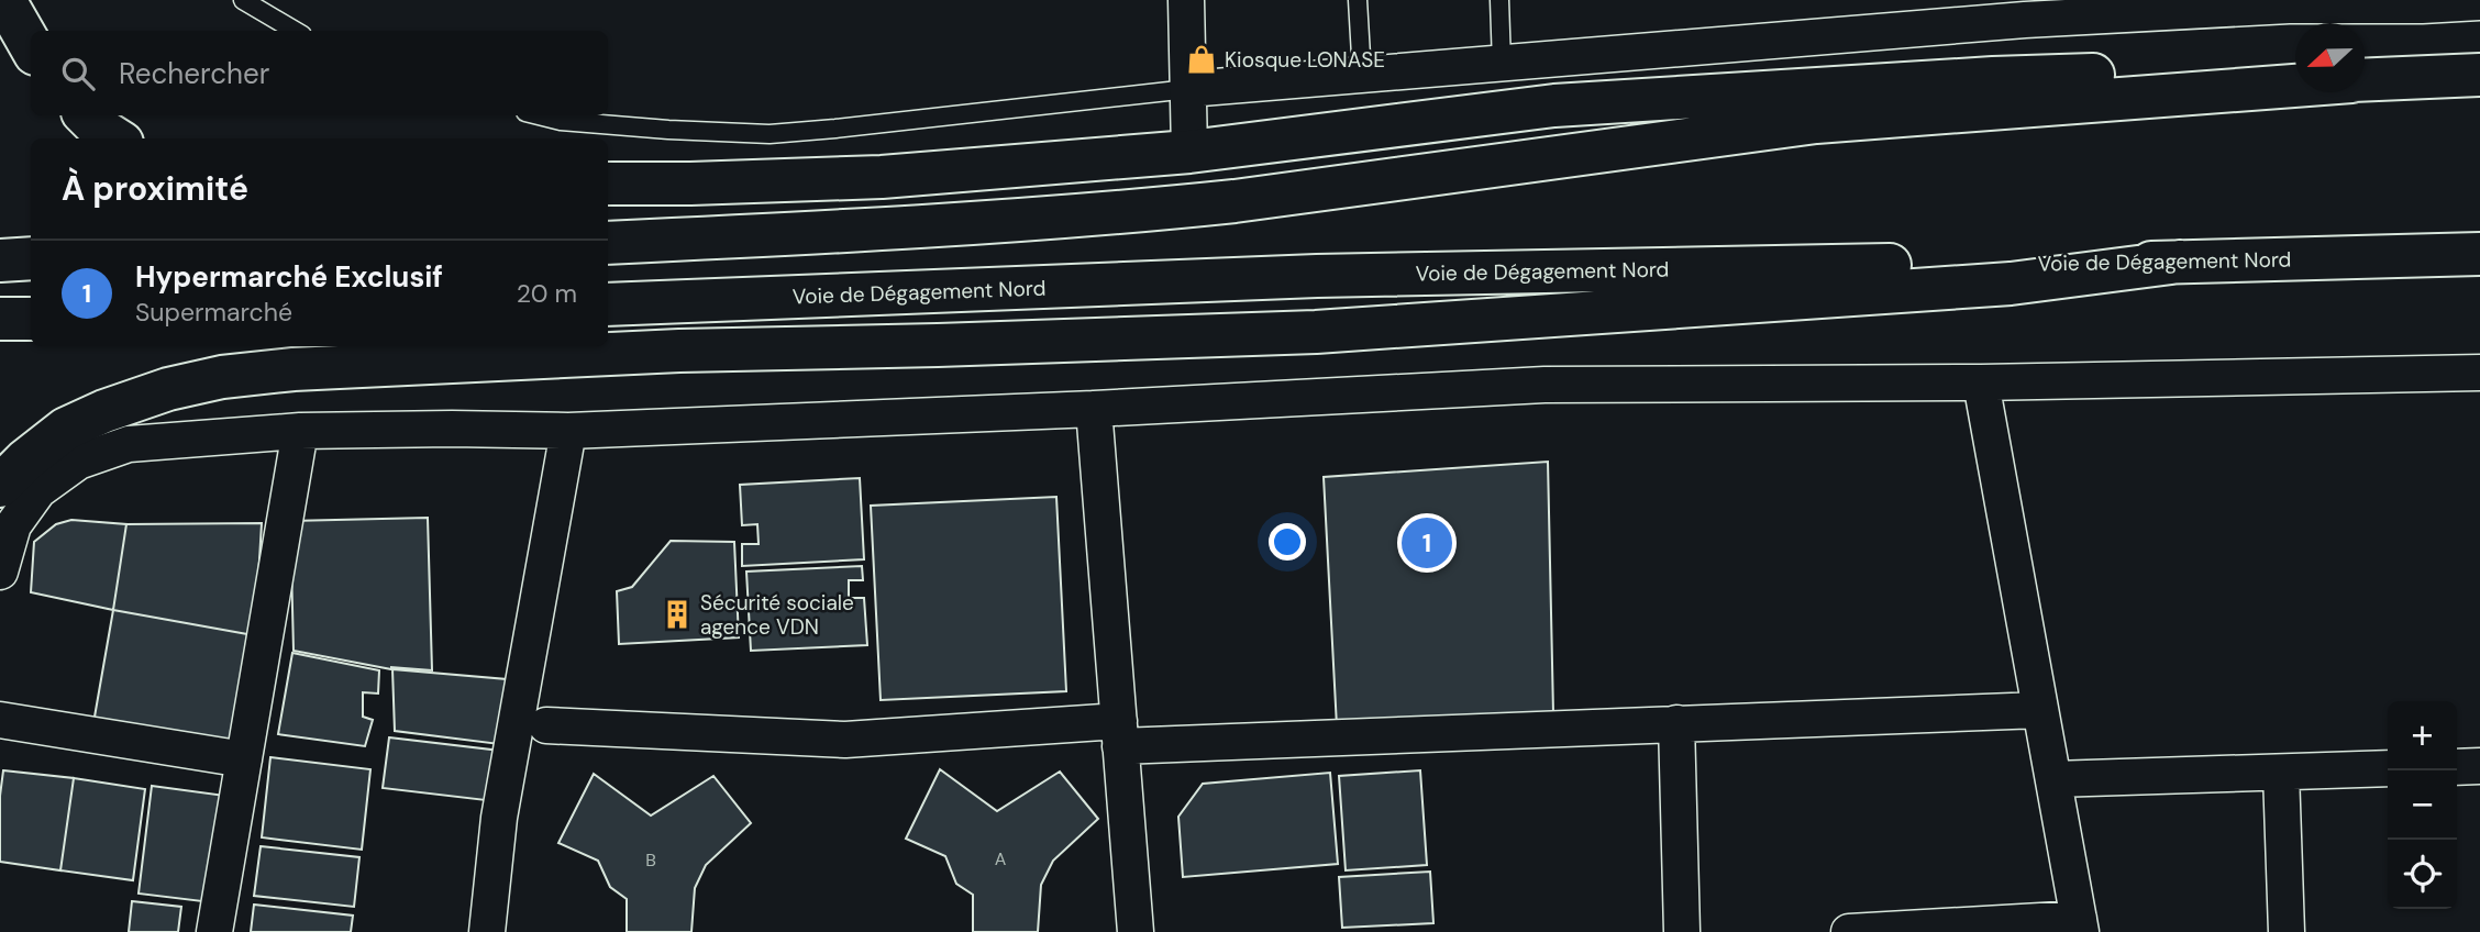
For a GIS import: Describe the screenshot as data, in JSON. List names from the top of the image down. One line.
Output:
{"streets":{"highway":["Voie de Dégagement Nord"]},"places":{"shop":["Kiosque LONASE"],"building":["Sécurité sociale agence VDN"]},"house_numbers":["A","B"],"north":"left","page":{"search":"Rechercher","heading":"À proximité","list":[{"mark":"1","name":"Hypermarché Exclusif","note":"Supermarché","value":"20 m"}],"pins":"1","map_buttons":["+","−"]}}
